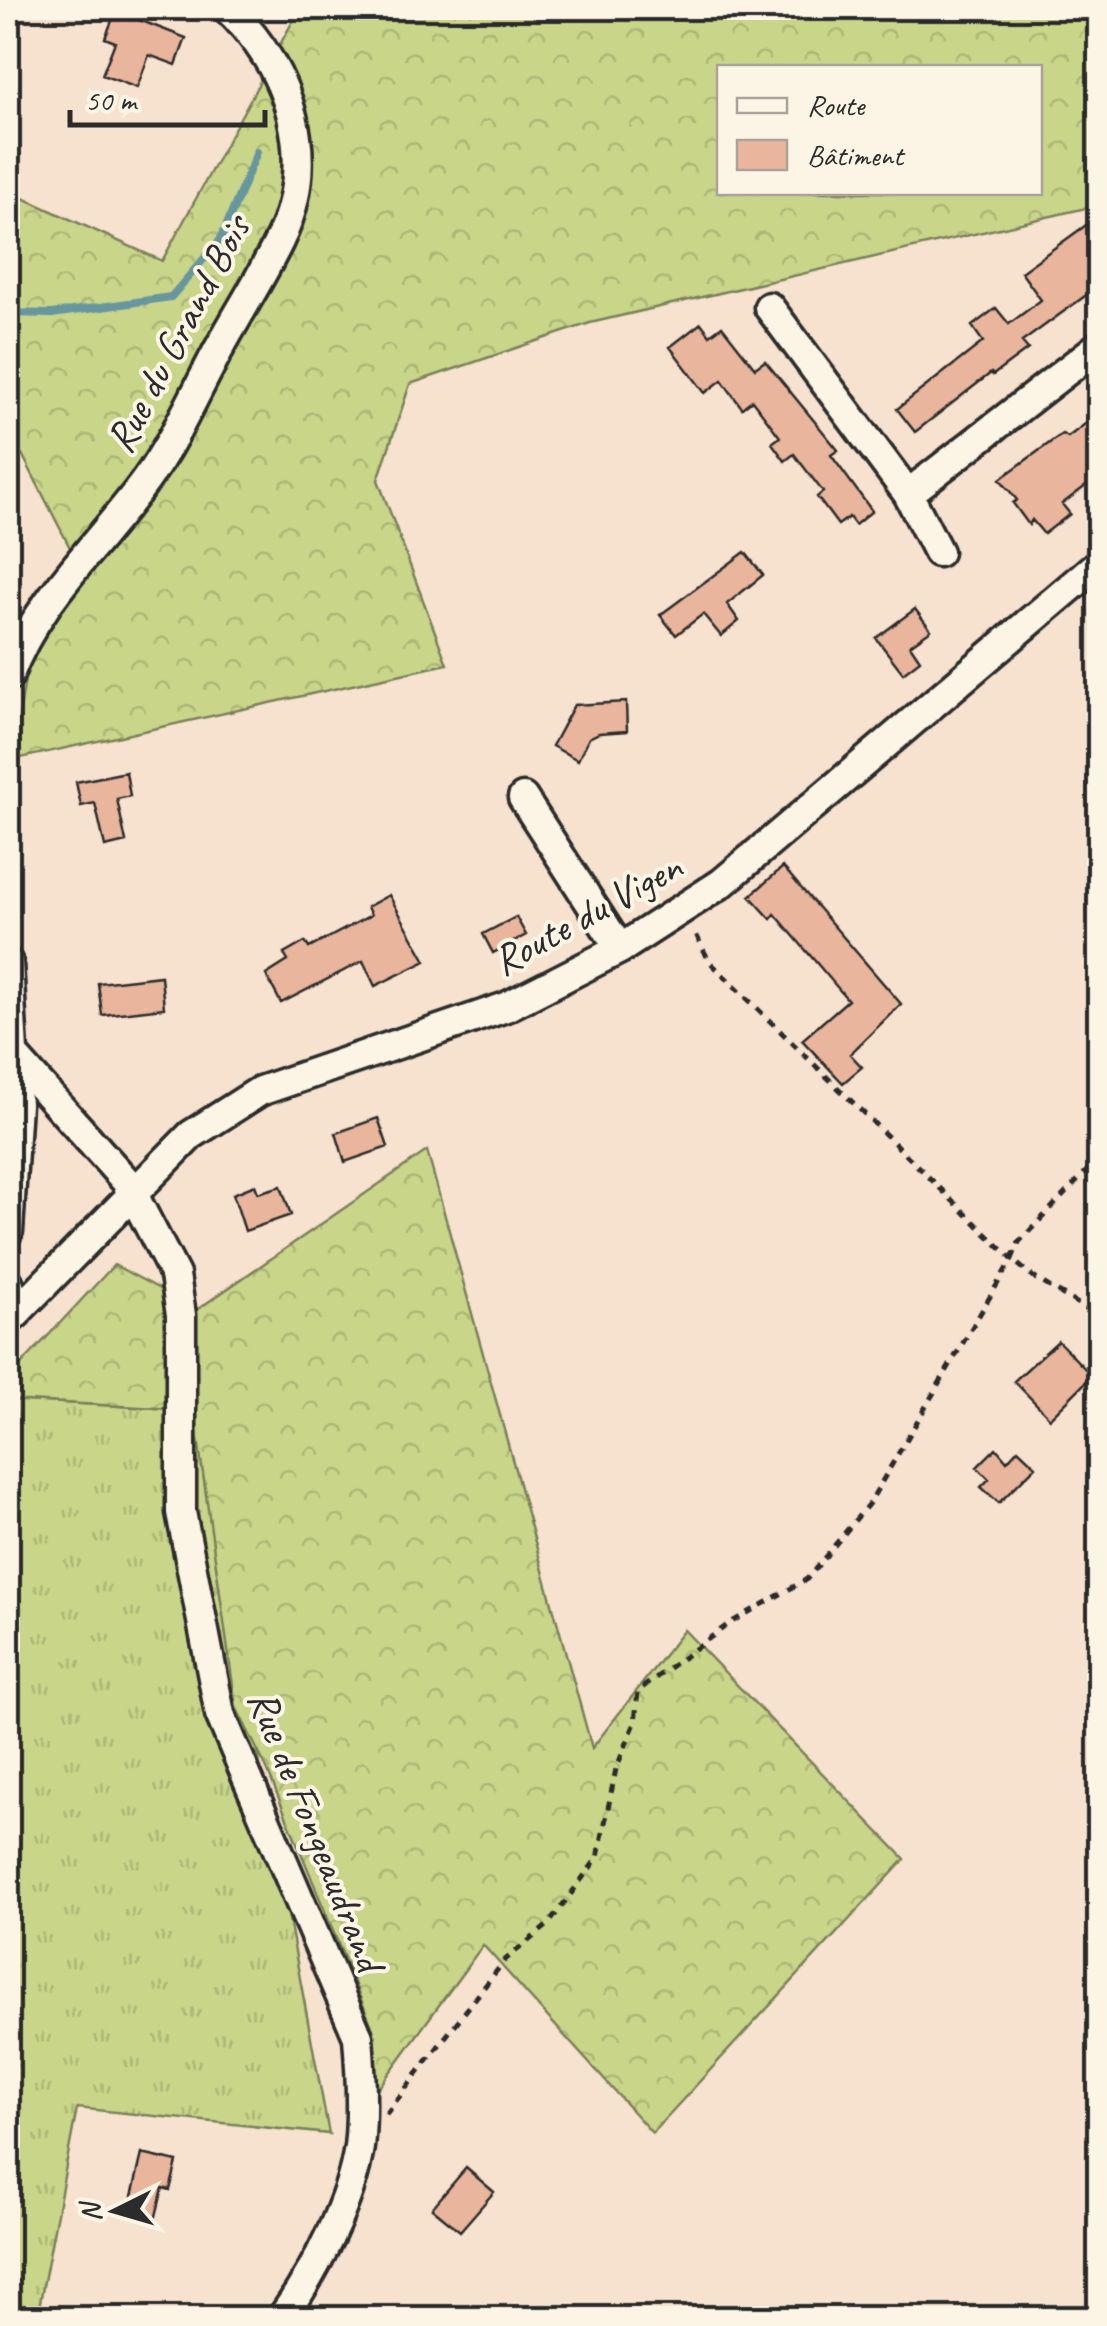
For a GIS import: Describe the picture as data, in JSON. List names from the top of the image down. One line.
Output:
{"streets":{"street":["Rue du Grand Bois","Route du Vigen","Rue de Fongeaudrand"]},"crossings":[["Route du Vigen","Rue de Fongeaudrand"]],"legend":["Route","Bâtiment"],"scale_bar":"50 m","north":"left"}
